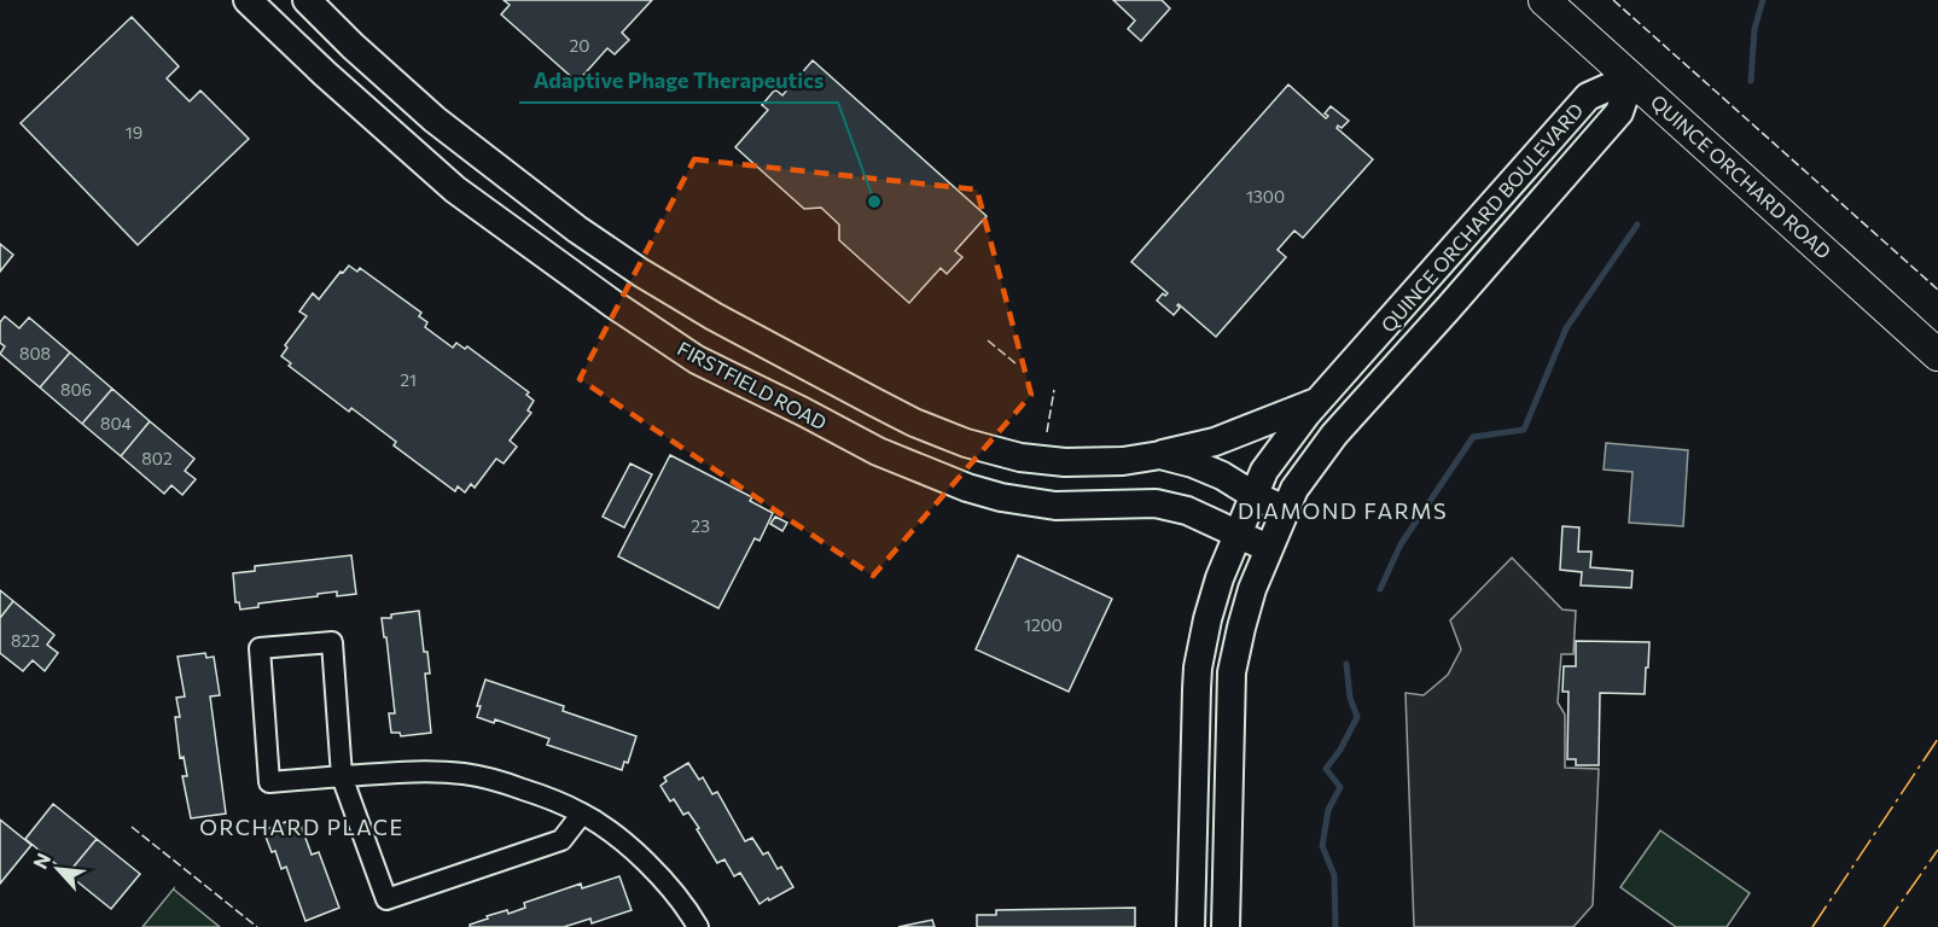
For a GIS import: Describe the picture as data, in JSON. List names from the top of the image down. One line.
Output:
{"streets":{"main road":["QUINCE ORCHARD ROAD"],"street":["QUINCE ORCHARD BOULEVARD","FIRSTFIELD ROAD"]},"crossings":[["QUINCE ORCHARD ROAD","QUINCE ORCHARD BOULEVARD"],["QUINCE ORCHARD BOULEVARD","FIRSTFIELD ROAD"]],"districts":["DIAMOND FARMS","ORCHARD PLACE"],"places":["Adaptive Phage Therapeutics"],"house_numbers":["20","19","1300","808","21","806","804","802","23","1200","822"],"north":"top left"}
